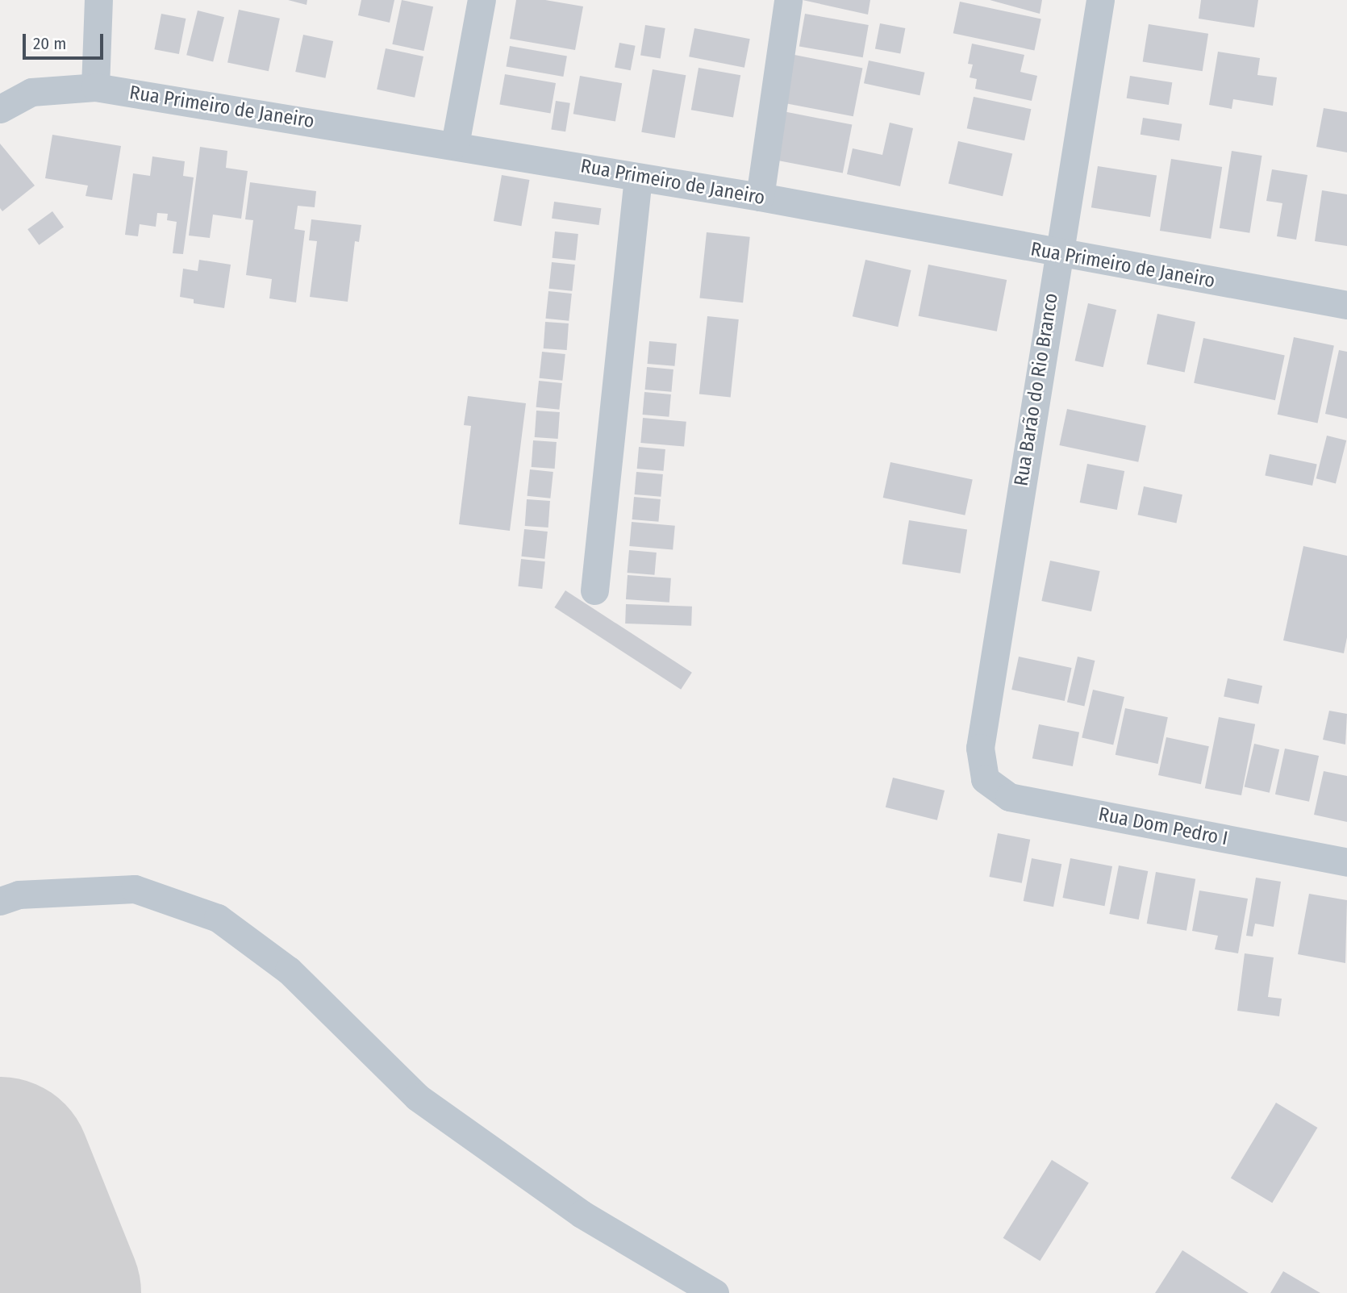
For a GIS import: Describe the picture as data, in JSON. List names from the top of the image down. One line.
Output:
{"streets":{"street":["Rua Primeiro de Janeiro","Rua Barão do Rio Branco","Rua Dom Pedro I"]},"crossings":[["Rua Primeiro de Janeiro","Rua Barão do Rio Branco"],["Rua Barão do Rio Branco","Rua Dom Pedro I"]],"scale_bar":"20 m"}
